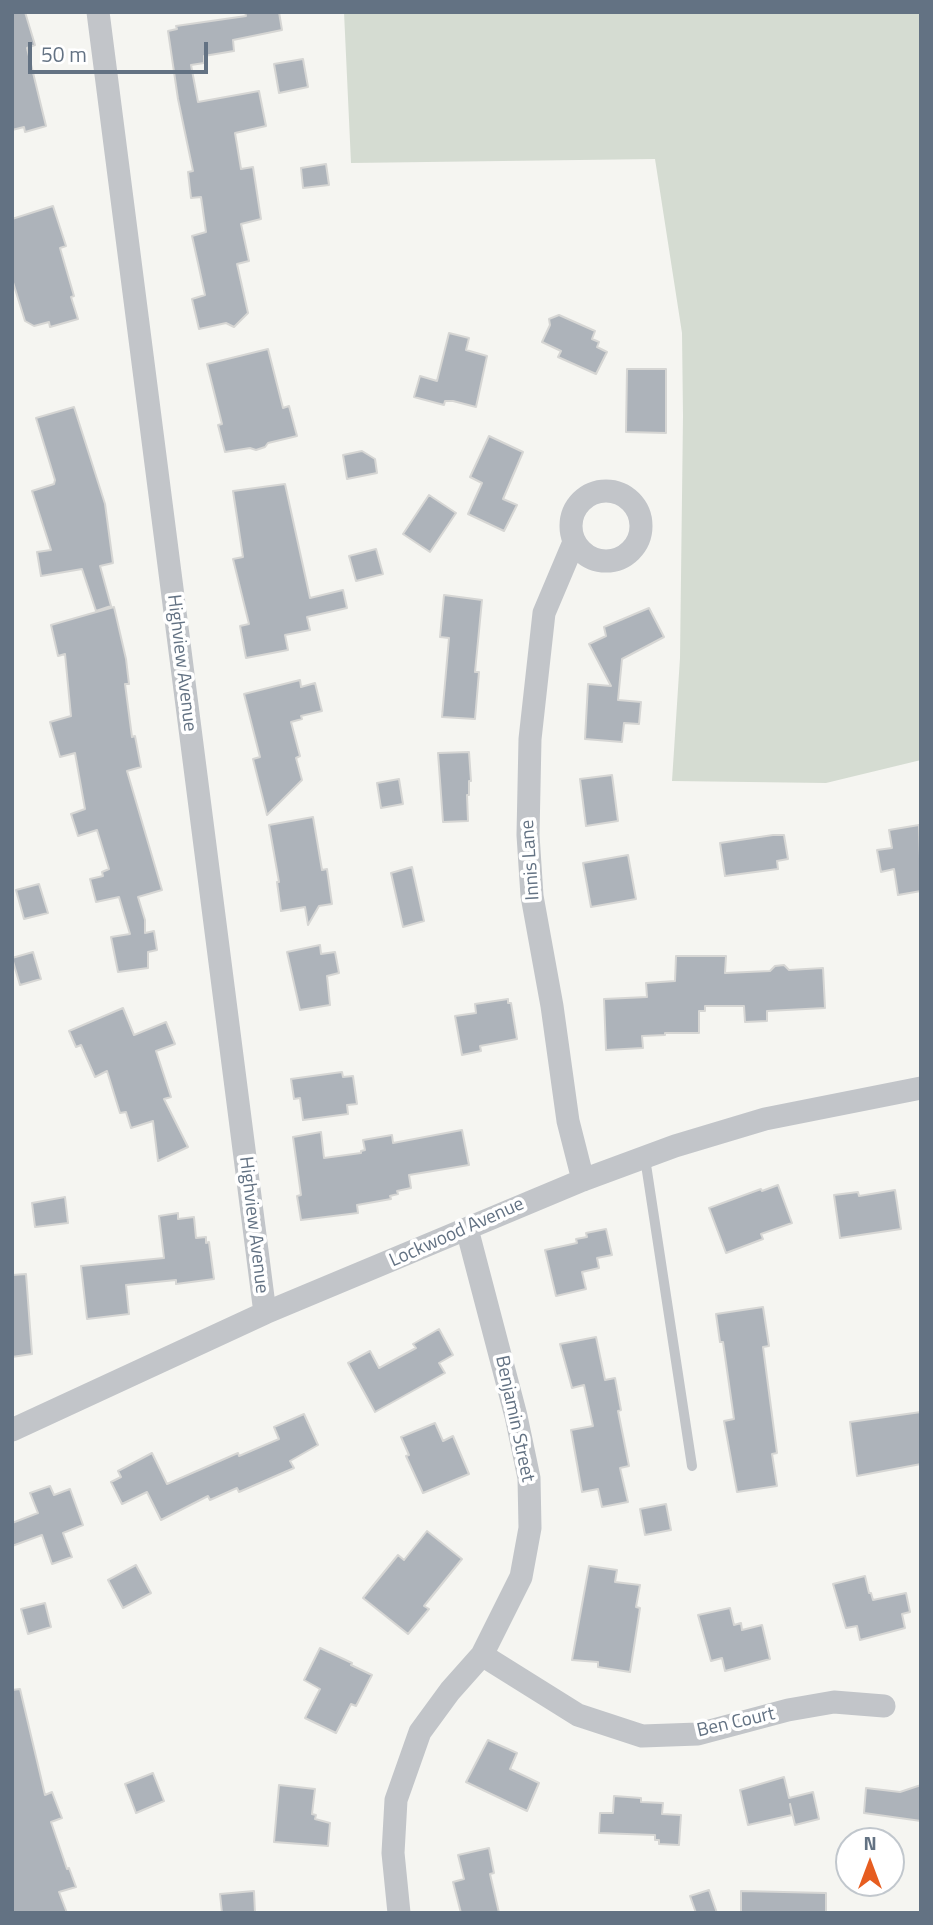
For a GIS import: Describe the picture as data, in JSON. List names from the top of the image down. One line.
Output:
{"streets":{"street":["Highview Avenue","Innis Lane","Lockwood Avenue","Benjamin Street","Ben Court"]},"crossings":[["Highview Avenue","Lockwood Avenue"],["Innis Lane","Lockwood Avenue"],["Lockwood Avenue","Benjamin Street"],["Benjamin Street","Ben Court"]],"scale_bar":"50 m","north":"top"}
